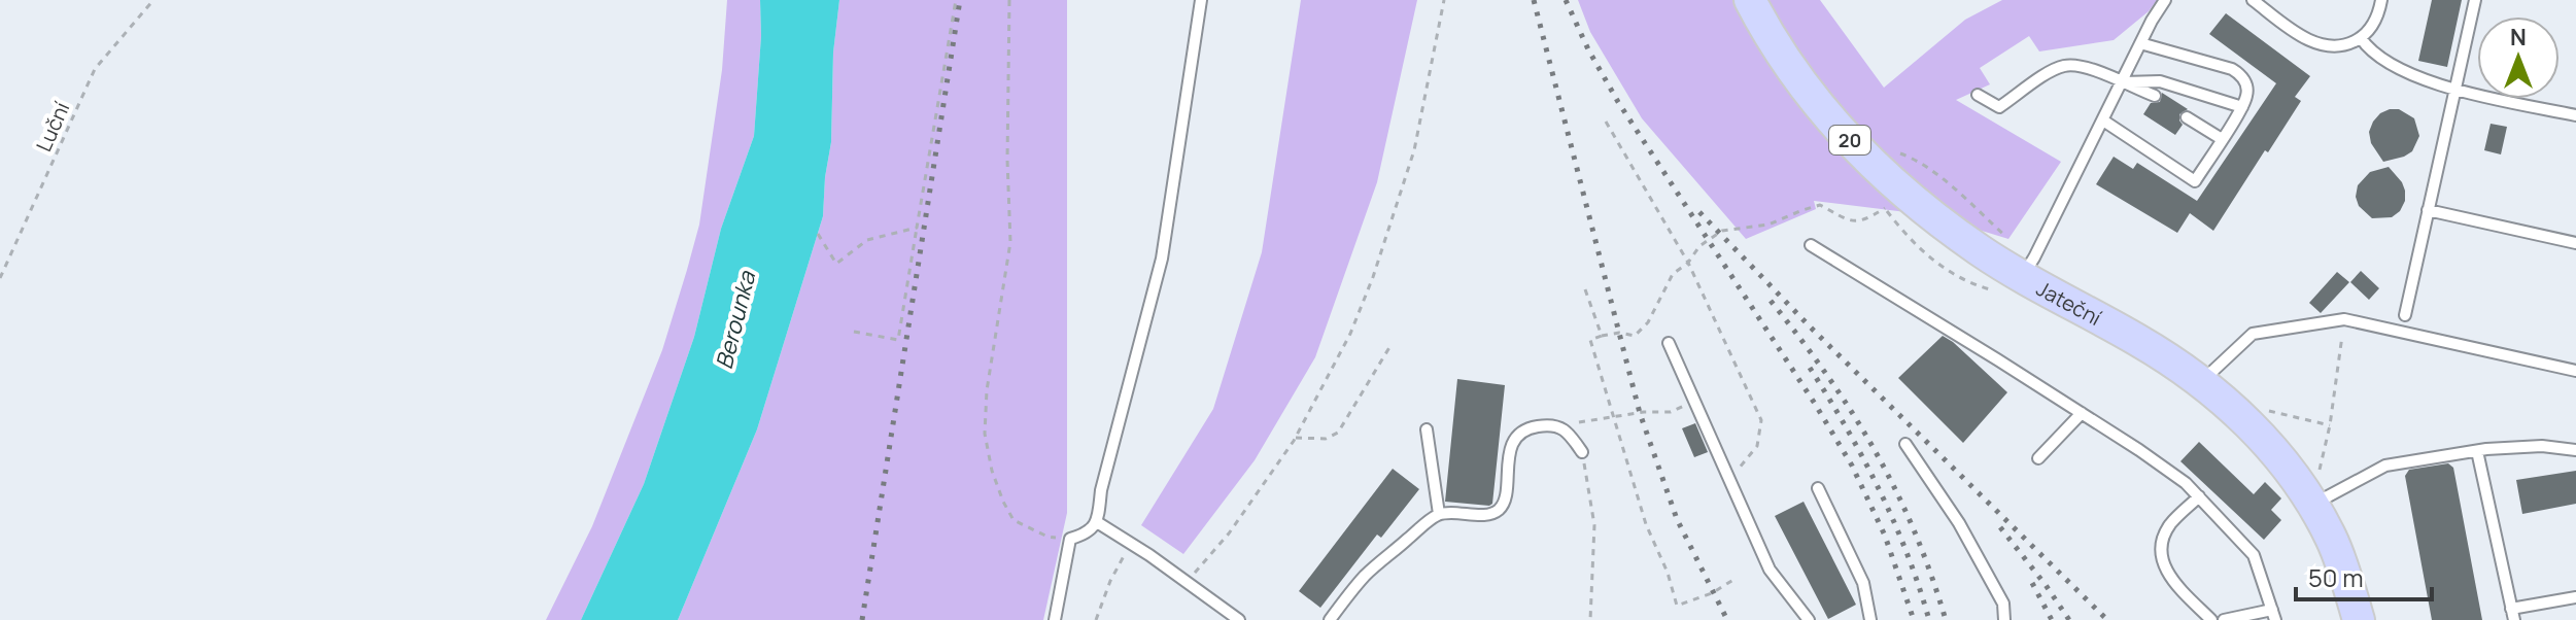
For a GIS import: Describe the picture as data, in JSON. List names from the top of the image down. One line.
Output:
{"streets":{"main road":["20","Jateční"],"path":["Luční"]},"water":["Berounka"],"scale_bar":"50 m","north":"top"}
